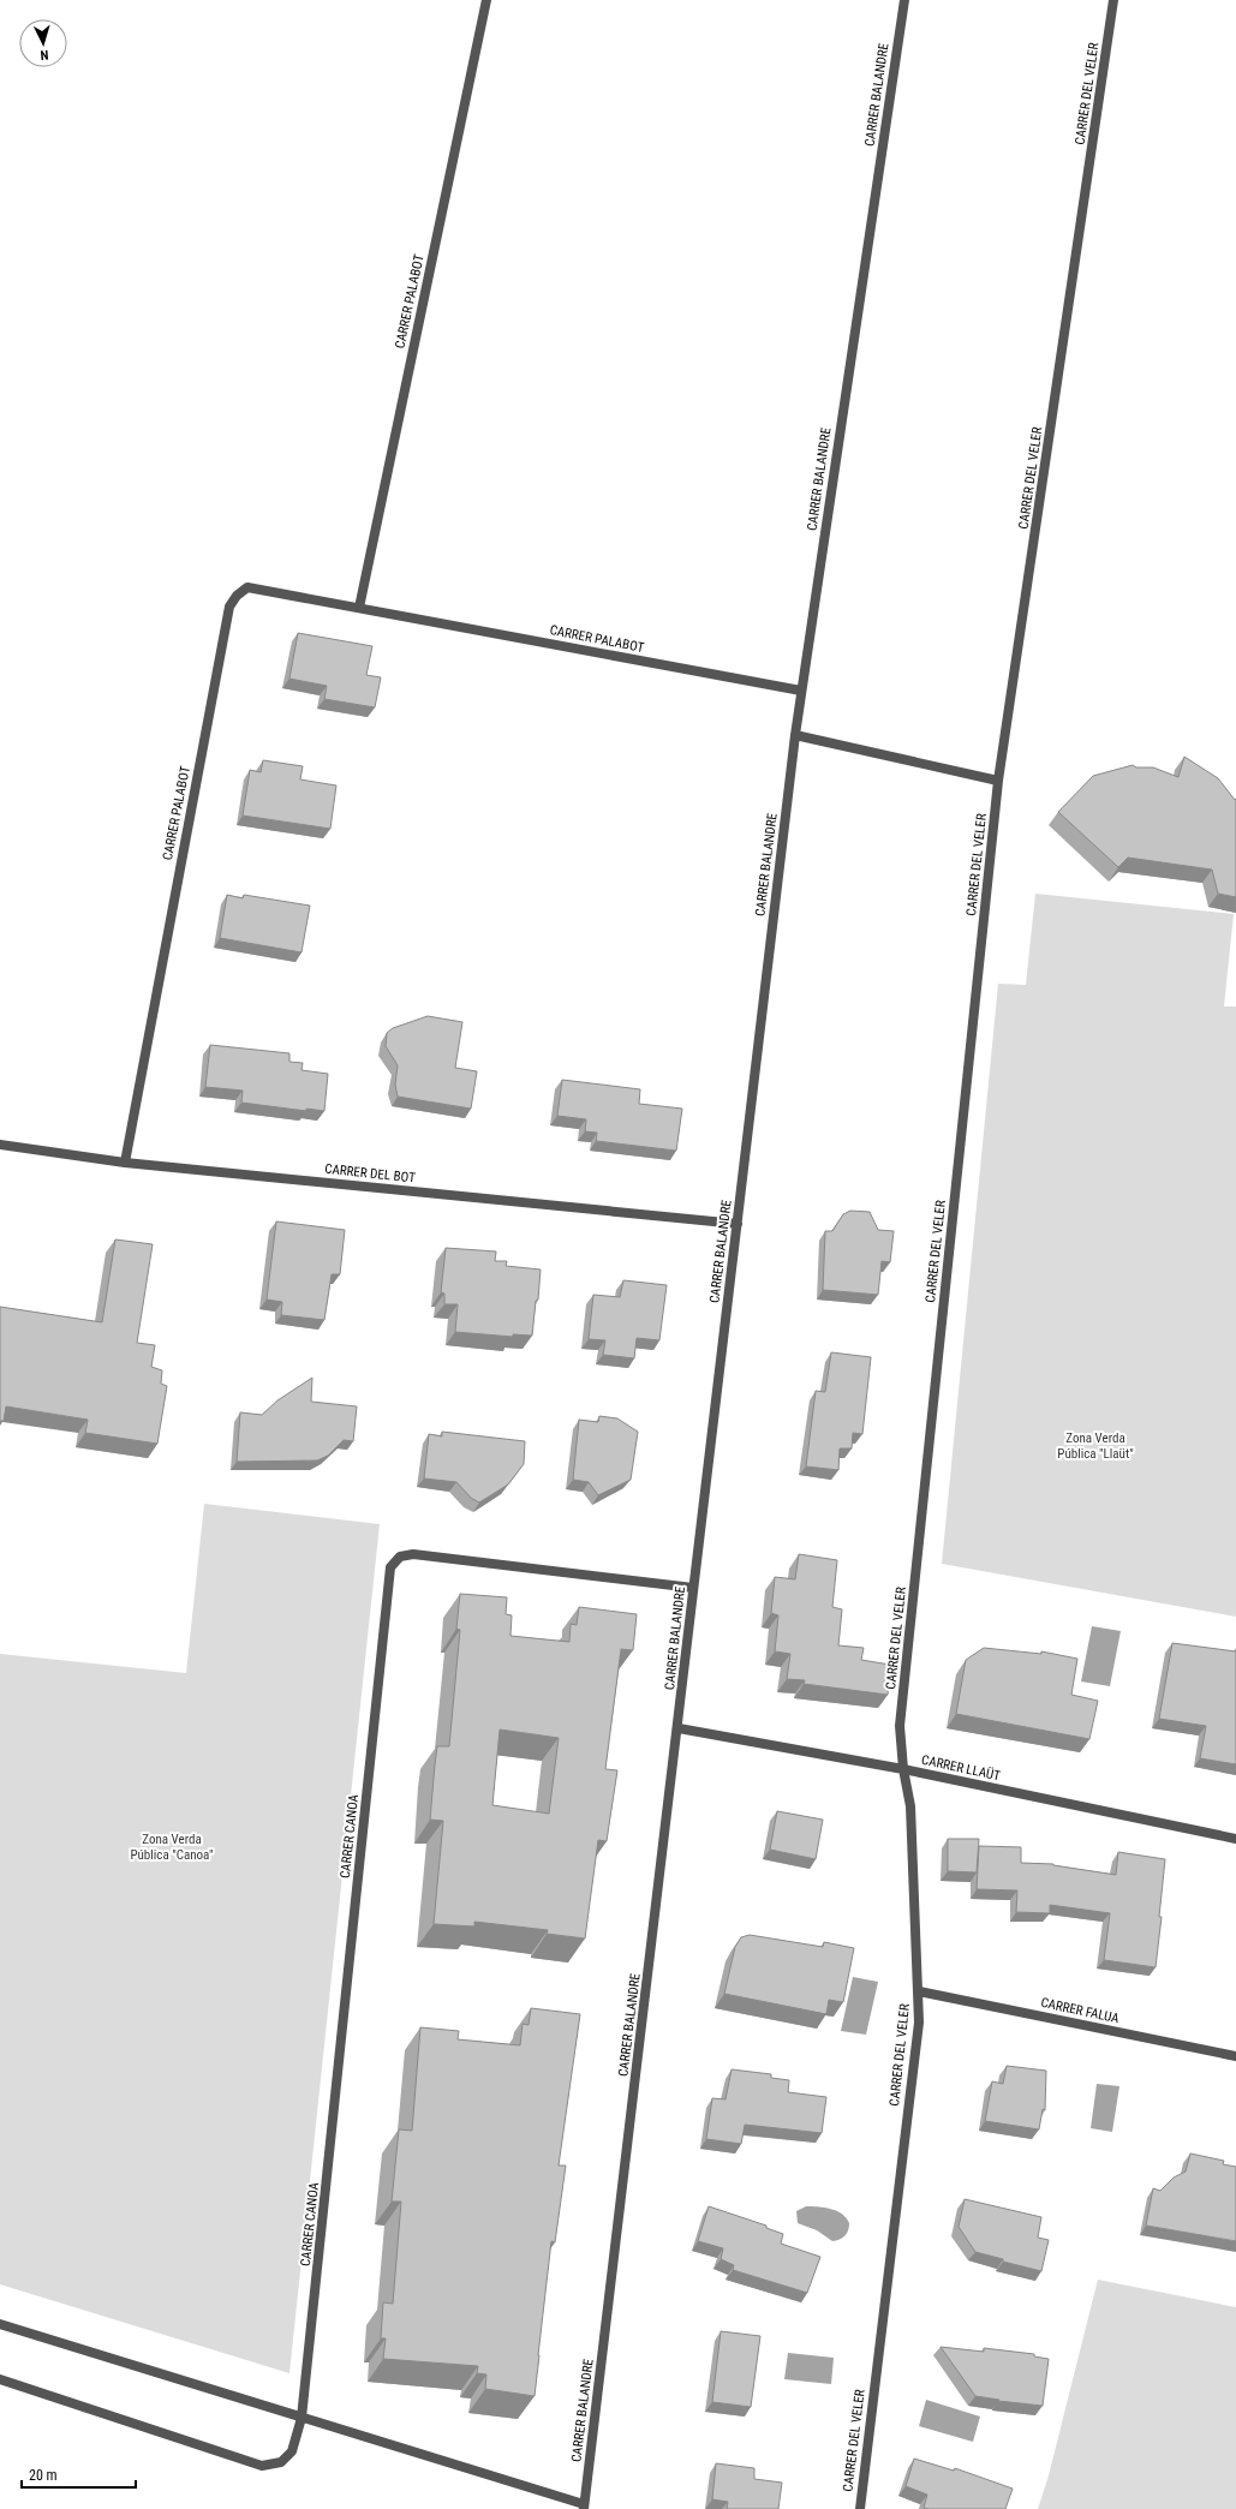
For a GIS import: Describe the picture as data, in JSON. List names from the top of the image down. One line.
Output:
{"streets":{"street":["CARRER DEL VELER","CARRER BALANDRE","CARRER PALABOT","CARRER DEL BOT","CARRER LLAÜT","CARRER CANOA","CARRER FALUA"]},"crossings":[["CARRER DEL VELER","CARRER LLAÜT"],["CARRER DEL VELER","CARRER FALUA"],["CARRER BALANDRE","CARRER PALABOT"],["CARRER BALANDRE","CARRER DEL BOT"],["CARRER BALANDRE","CARRER LLAÜT"],["CARRER BALANDRE","CARRER CANOA"],["CARRER PALABOT","CARRER DEL BOT"]],"parks":["Zona Verda Pública \"Llaüt\"","Zona Verda Pública \"Canoa\""],"scale_bar":"20 m","north":"bottom"}
